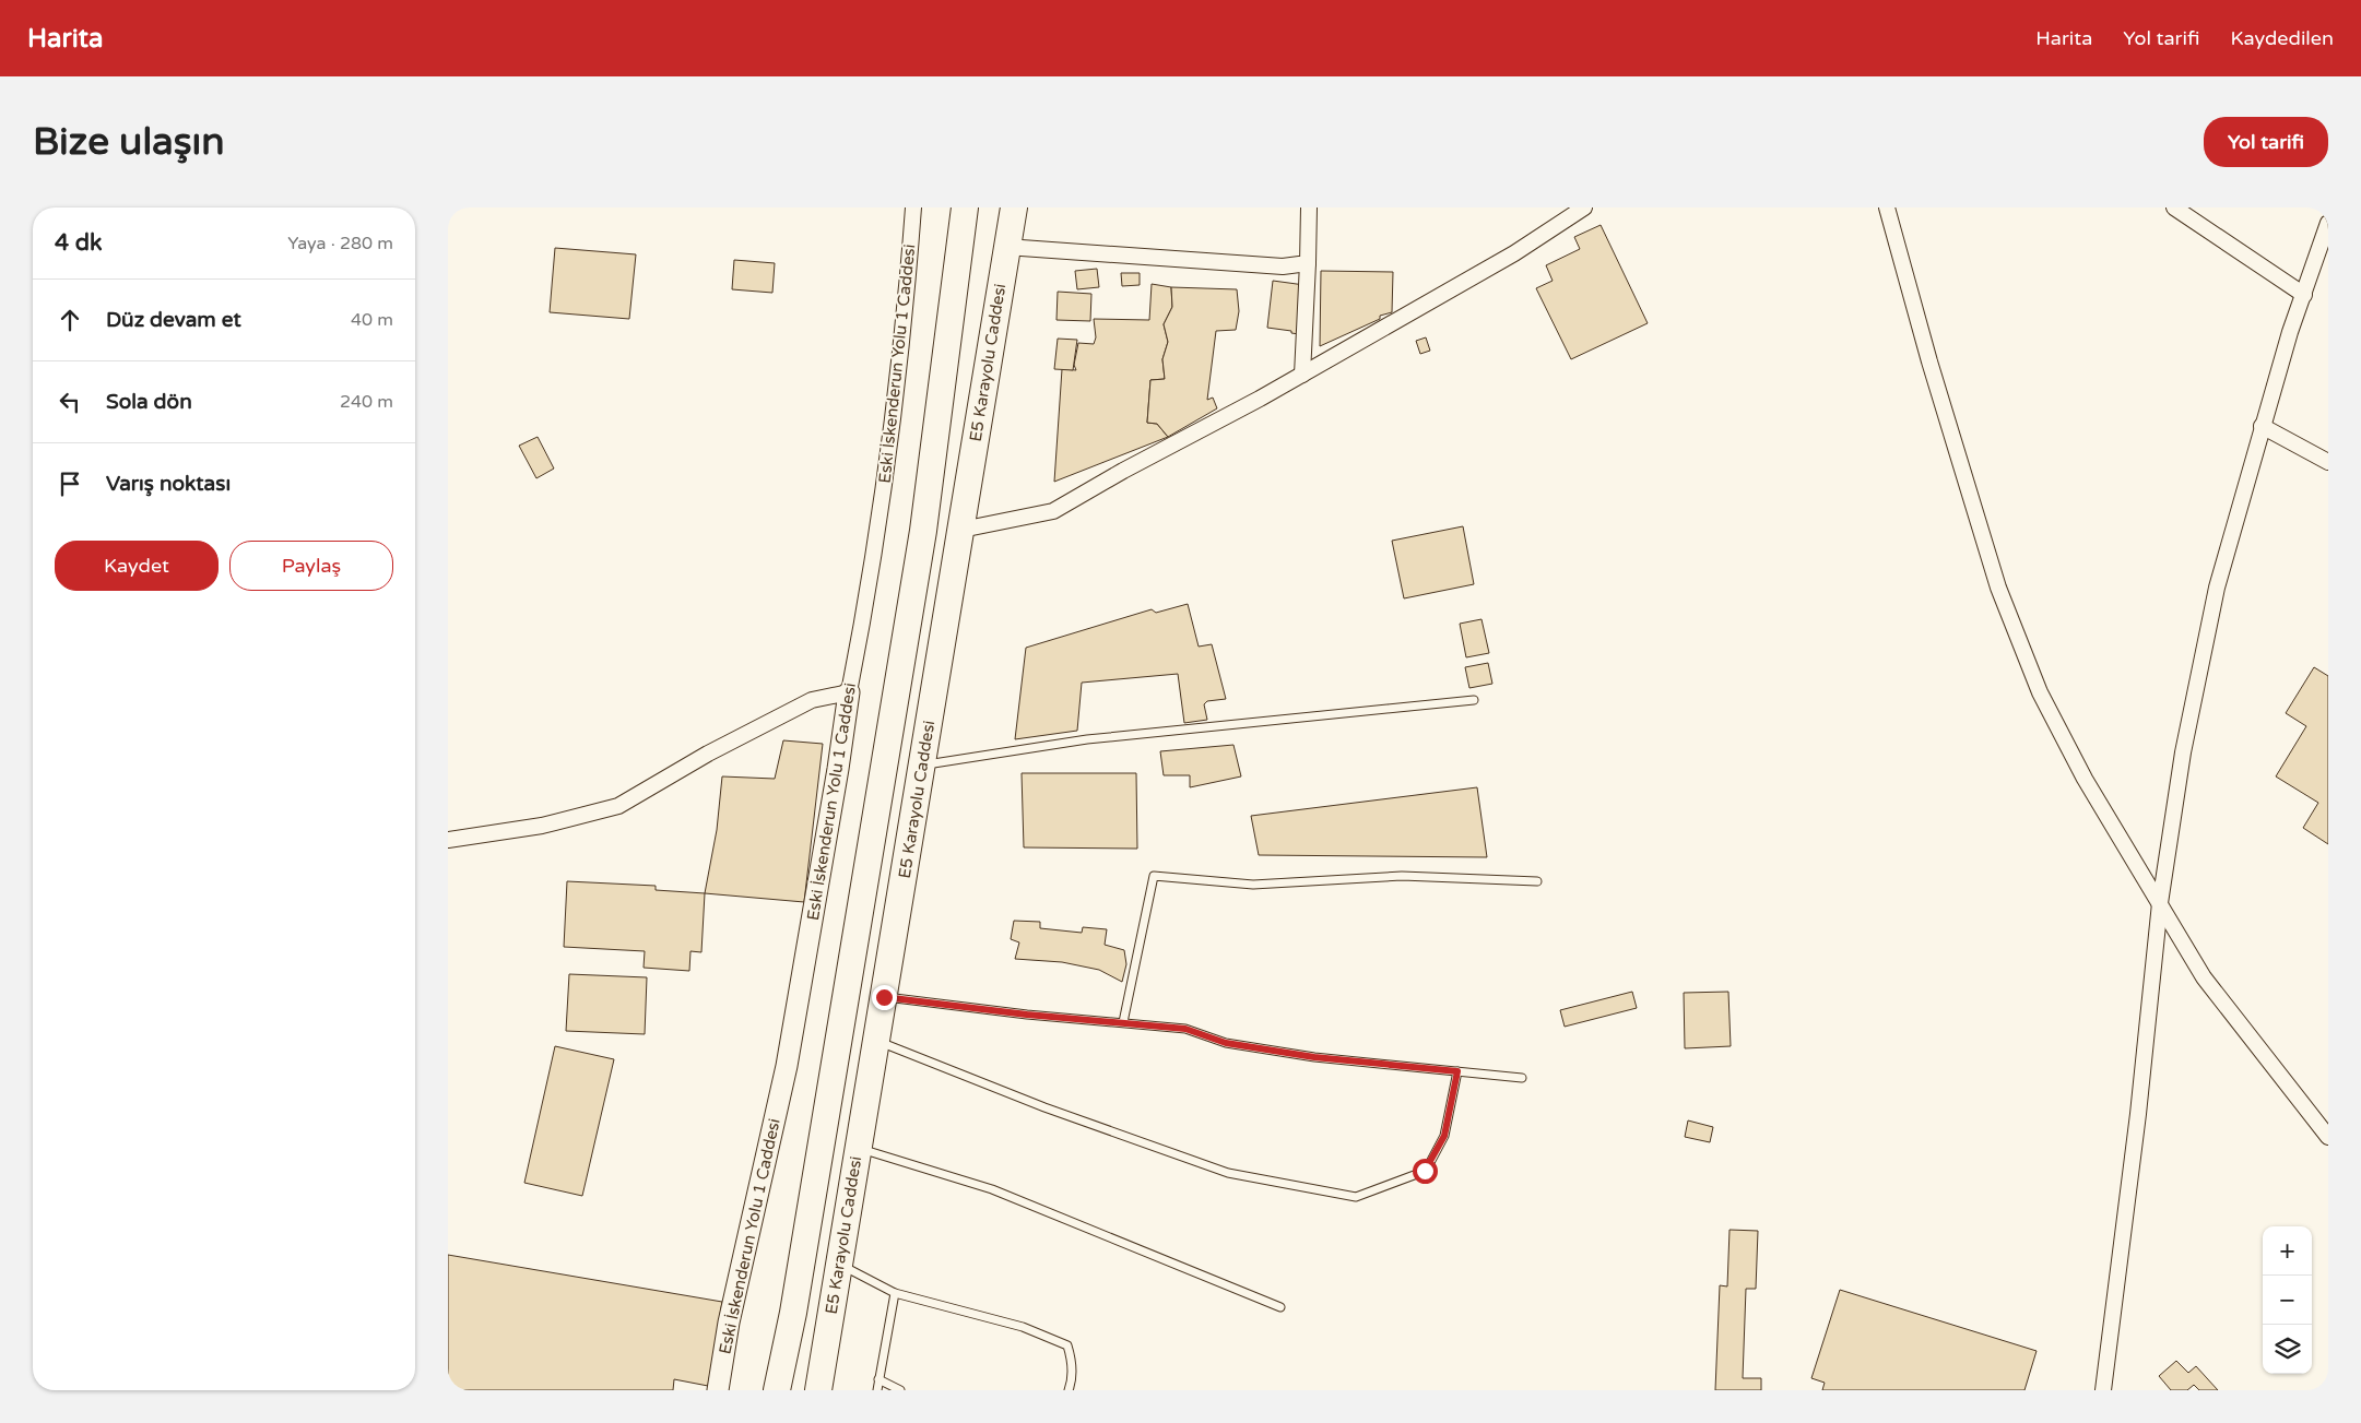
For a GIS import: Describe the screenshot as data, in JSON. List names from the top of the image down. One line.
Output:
{"streets":{"highway":["E5 Karayolu Caddesi"],"street":["Eski İskenderun Yolu 1 Caddesi"]},"page":{"header":"Harita","nav":["Harita","Yol tarifi","Kaydedilen"],"buttons":["Yol tarifi",["Kaydet","Paylaş"]],"title":"Bize ulaşın","heading":["4 dk","Yaya · 280 m"],"list":[["Düz devam et","40 m"],["Sola dön","240 m"],"Varış noktası"],"map_buttons":["+","−"]}}
